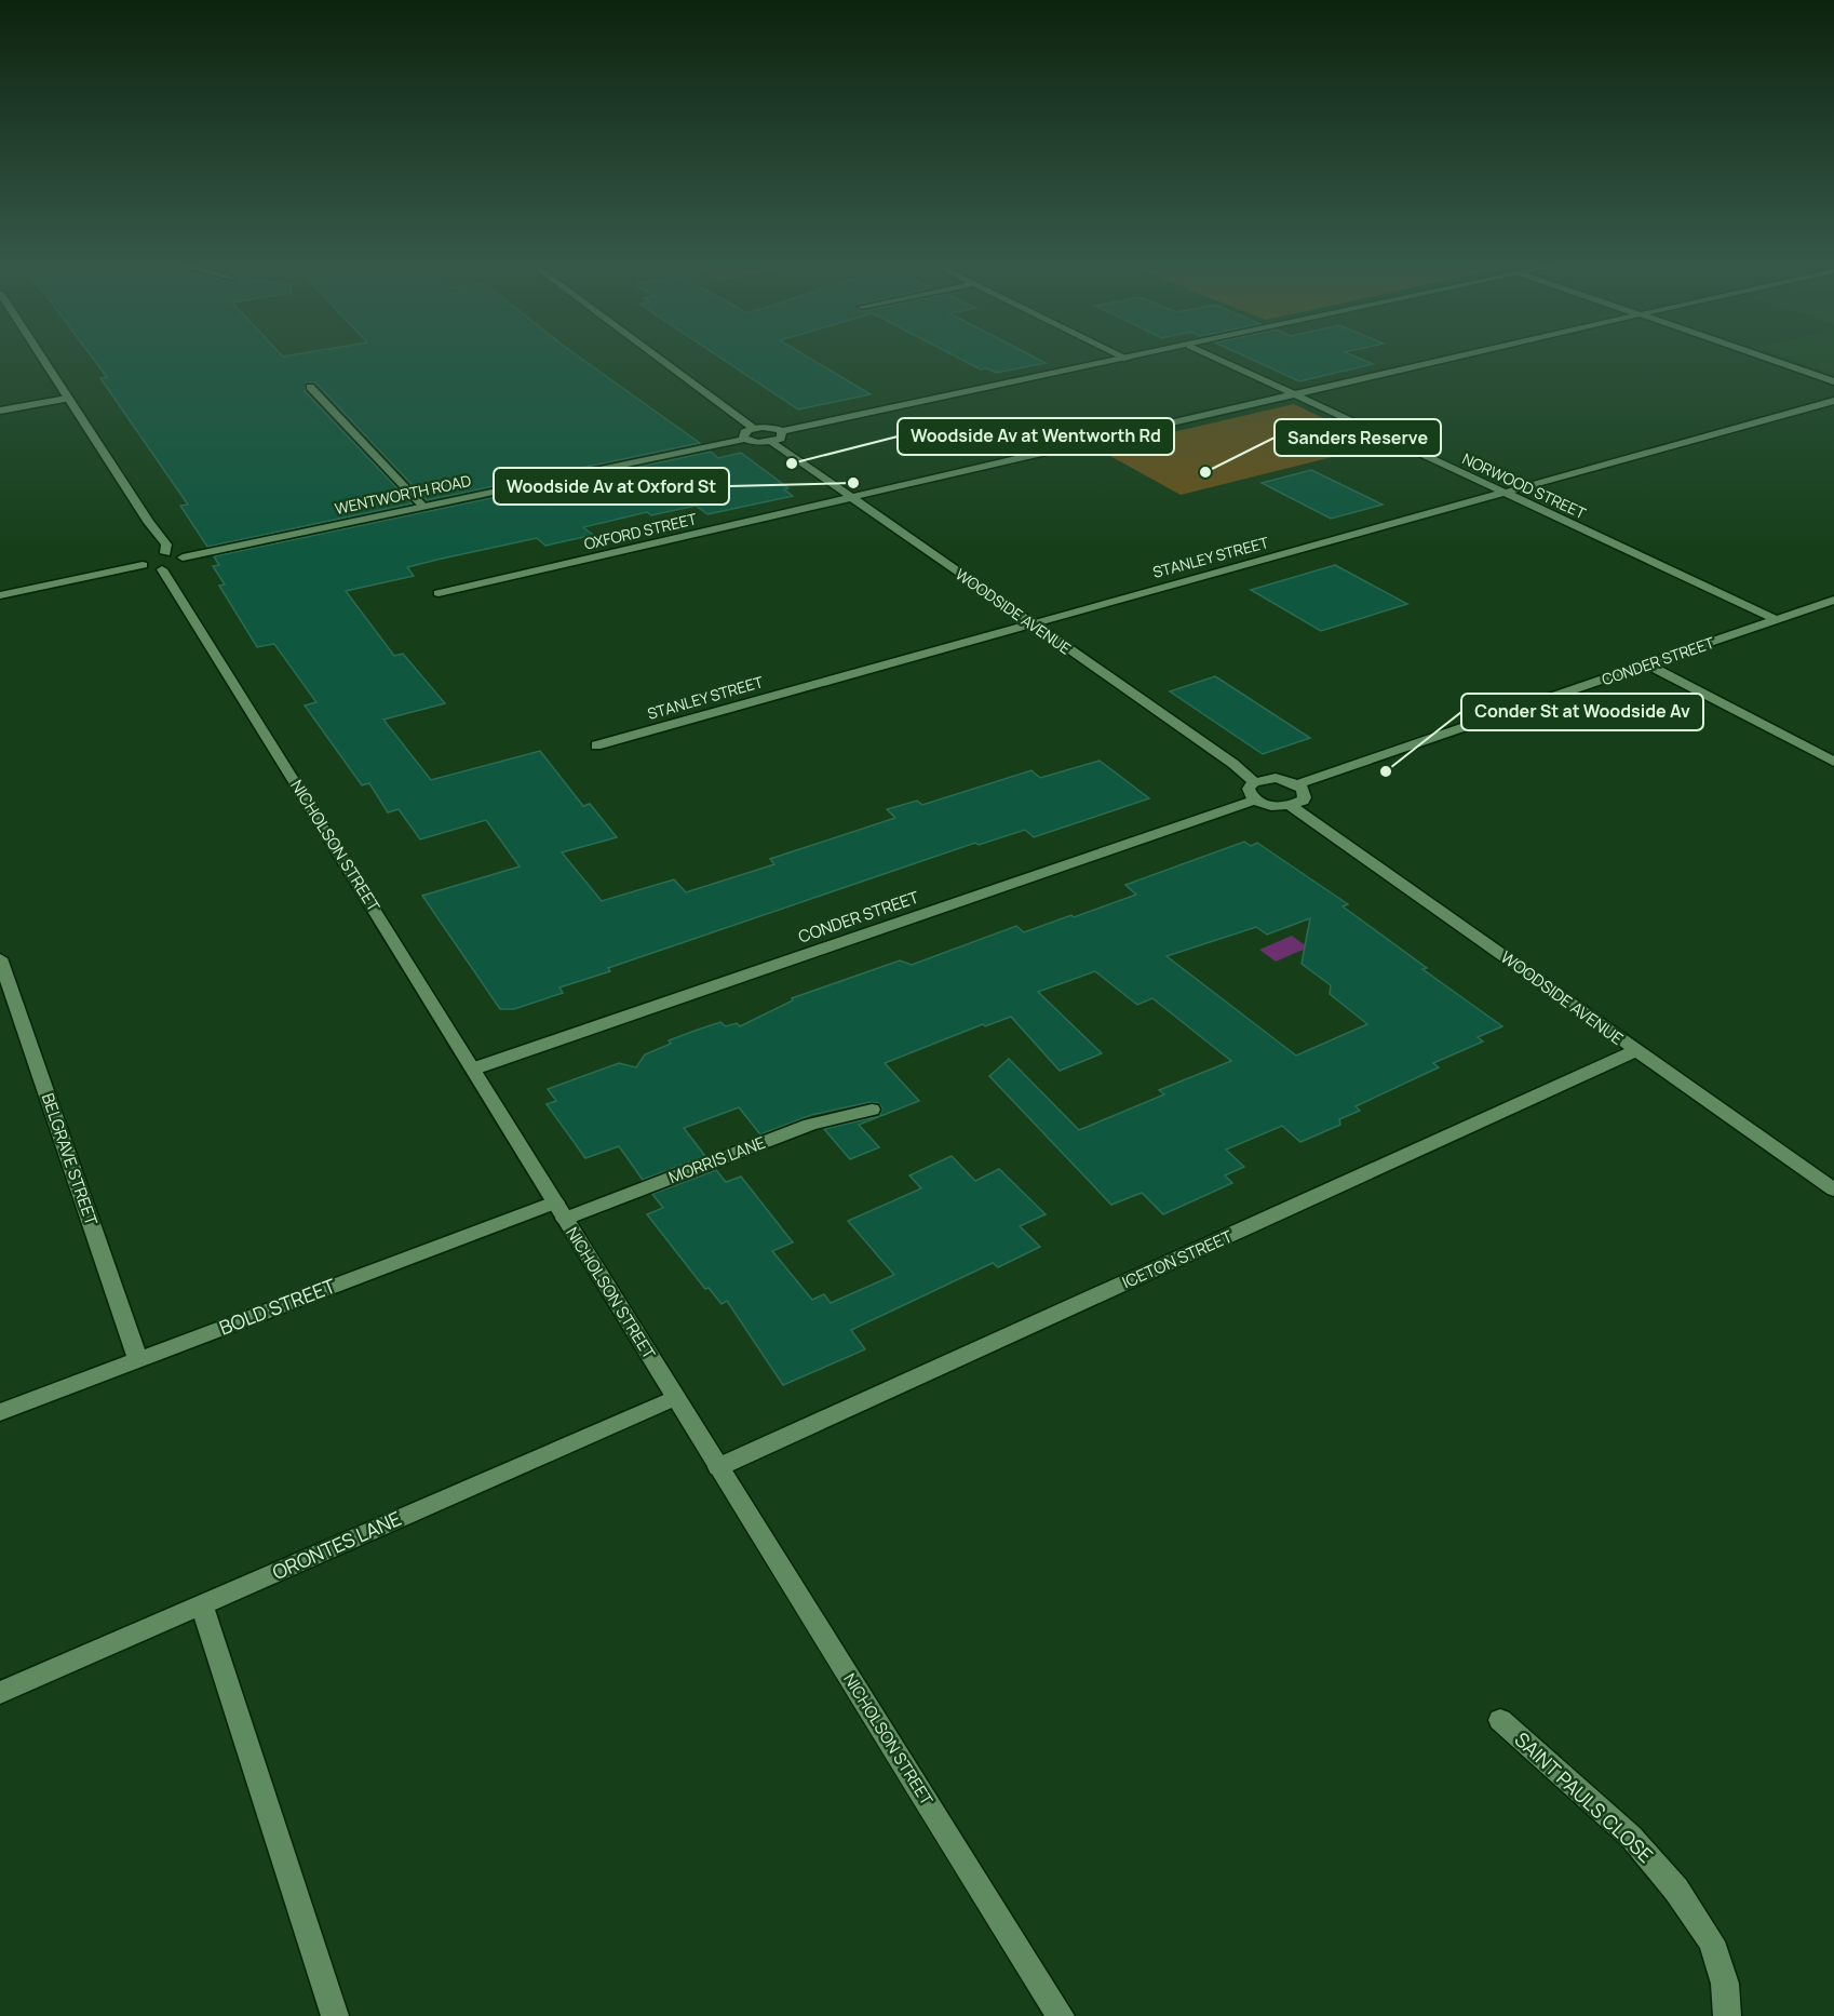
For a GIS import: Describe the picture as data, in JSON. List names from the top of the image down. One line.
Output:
{"streets":{"street":["NORWOOD STREET","WENTWORTH ROAD","OXFORD STREET","STANLEY STREET","WOODSIDE AVENUE","CONDER STREET","NICHOLSON STREET","BELGRAVE STREET","MORRIS LANE","ICETON STREET","BOLD STREET","ORONTES LANE","SAINT PAULS CLOSE"]},"crossings":[["NORWOOD STREET","OXFORD STREET"],["NORWOOD STREET","STANLEY STREET"],["NORWOOD STREET","CONDER STREET"],["WENTWORTH ROAD","WOODSIDE AVENUE"],["OXFORD STREET","WOODSIDE AVENUE"],["STANLEY STREET","WOODSIDE AVENUE"],["WOODSIDE AVENUE","CONDER STREET"],["WOODSIDE AVENUE","ICETON STREET"],["CONDER STREET","NICHOLSON STREET"],["NICHOLSON STREET","MORRIS LANE"],["NICHOLSON STREET","ICETON STREET"],["NICHOLSON STREET","BOLD STREET"],["NICHOLSON STREET","ORONTES LANE"],["BELGRAVE STREET","BOLD STREET"],["MORRIS LANE","BOLD STREET"]],"places":["Woodside Av at Wentworth Rd","Sanders Reserve","Woodside Av at Oxford St","Conder St at Woodside Av"]}
